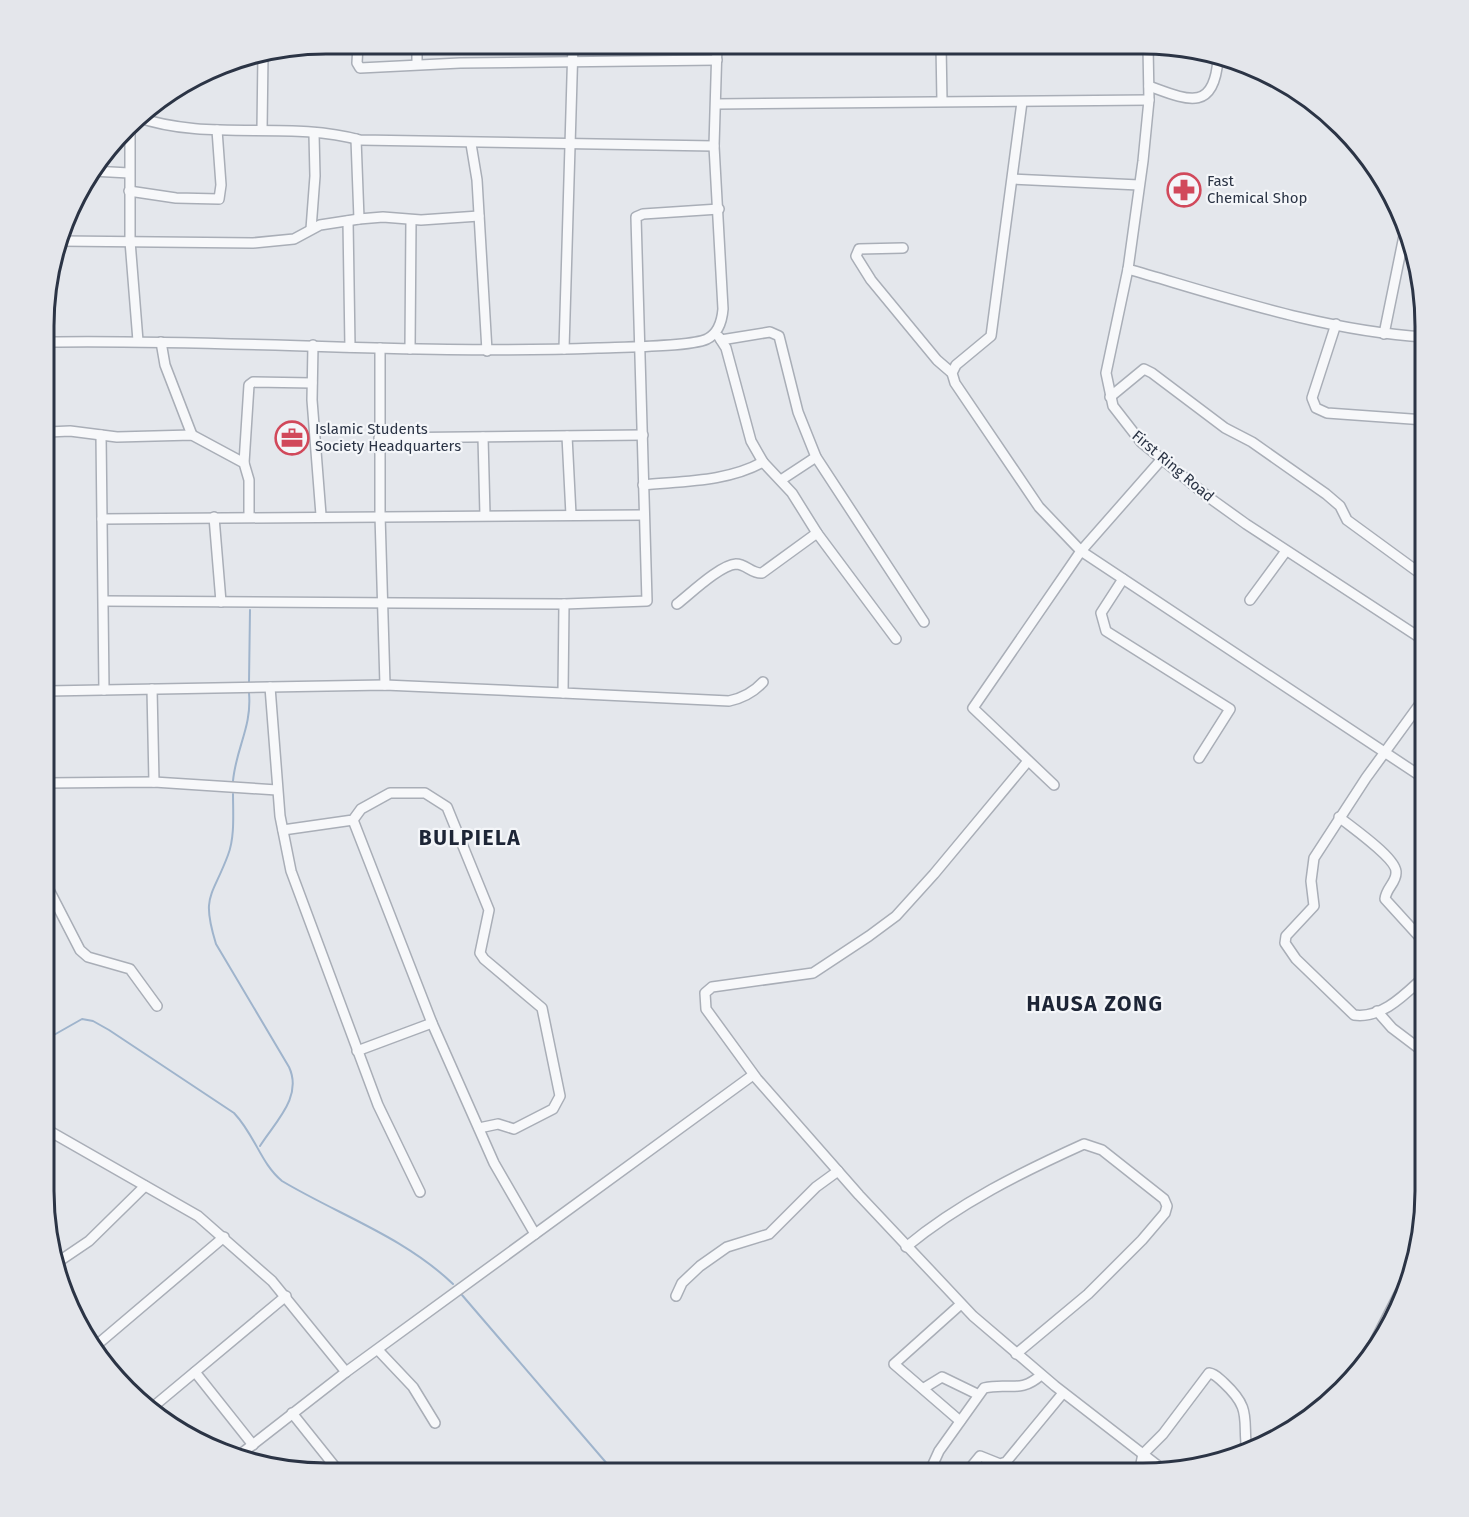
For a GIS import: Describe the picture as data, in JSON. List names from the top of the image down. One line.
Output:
{"streets":{"street":["First Ring Road"]},"districts":["BULPIELA","HAUSA ZONG"],"places":{"pharmacy":["Fast Chemical Shop"],"office":["Islamic Students Society Headquarters"]}}
